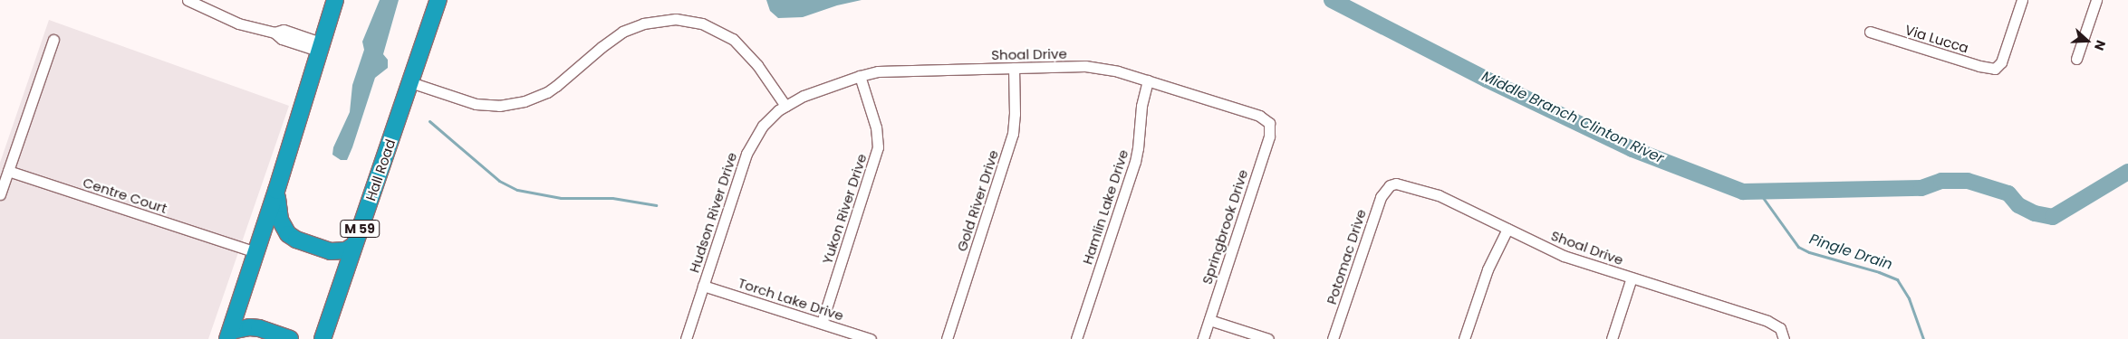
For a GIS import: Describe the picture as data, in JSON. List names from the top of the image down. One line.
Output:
{"streets":{"highway":["Hall Road","M 59"],"street":["Via Lucca","Shoal Drive","Centre Court","Gold River Drive","Hamlin Lake Drive","Yukon River Drive","Hudson River Drive","Springbrook Drive","Potomac Drive","Torch Lake Drive"]},"crossings":[["Shoal Drive","Gold River Drive"],["Shoal Drive","Hamlin Lake Drive"],["Shoal Drive","Yukon River Drive"],["Shoal Drive","Hudson River Drive"],["Shoal Drive","Springbrook Drive"],["Shoal Drive","Potomac Drive"],["Yukon River Drive","Torch Lake Drive"],["Hudson River Drive","Torch Lake Drive"]],"water":["Middle Branch Clinton River","Pingle Drain"],"north":"right"}
